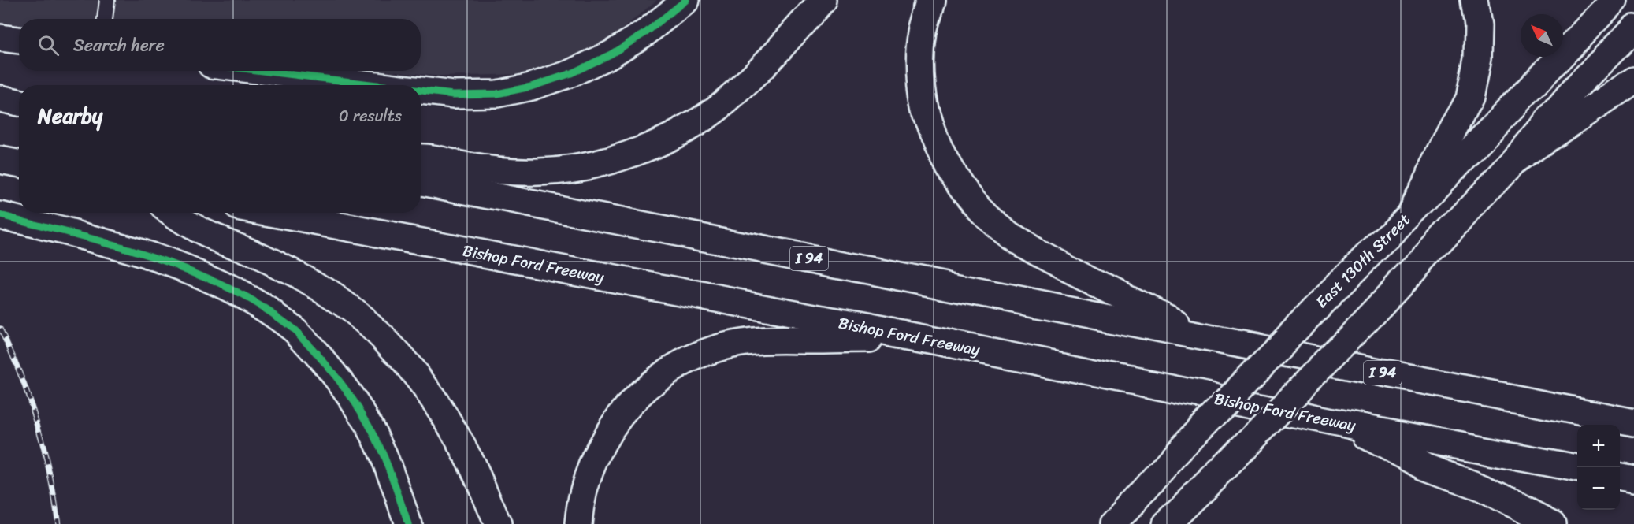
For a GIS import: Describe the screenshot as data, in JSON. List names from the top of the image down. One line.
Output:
{"streets":{"main road":["I 94","East 130th Street","Bishop Ford Freeway"]},"north":"top left","page":{"search":"Search here","heading":["Nearby","0 results"],"map_buttons":["+","−"]}}
